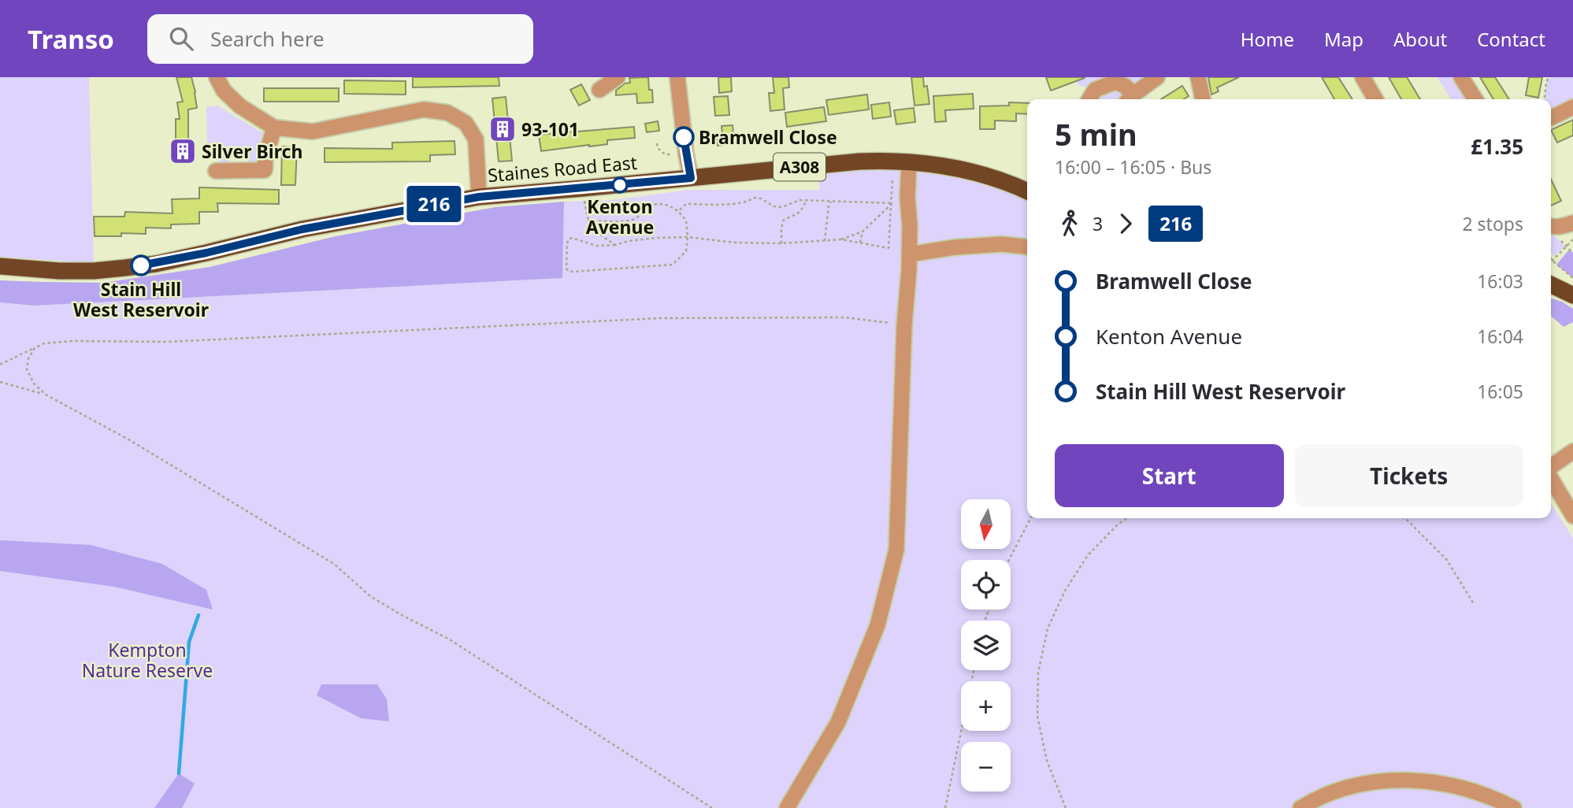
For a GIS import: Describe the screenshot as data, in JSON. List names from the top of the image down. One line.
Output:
{"streets":{"highway":["A308","Staines Road East"]},"parks":["Kempton Nature Reserve"],"places":{"building":["93-101","Silver Birch"],"other":["Bramwell Close","Kenton Avenue","Stain Hill West Reservoir"]},"lines":["bus line 216"],"north":"bottom","page":{"header":"Transo","search":"Search here","nav":["Home","Map","About","Contact"],"on_map":"216","heading":["5 min","16:00 – 16:05 · Bus","£1.35"],"legs":["3","216","2 stops"],"list":[{"name":"Bramwell Close","value":"16:03"},{"name":"Kenton Avenue","value":"16:04"},{"name":"Stain Hill West Reservoir","value":"16:05"}],"buttons":["Start","Tickets"],"map_buttons":["+","−"]}}
